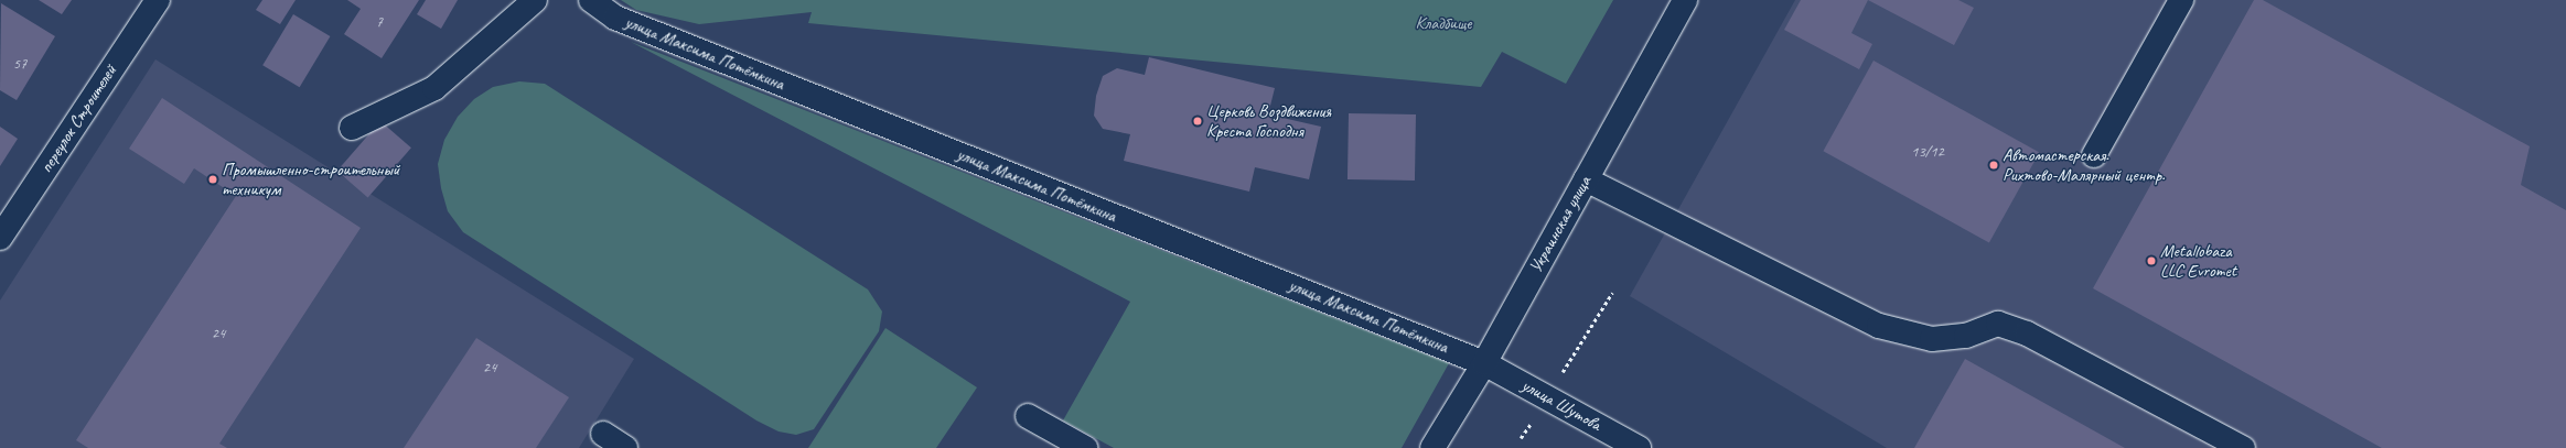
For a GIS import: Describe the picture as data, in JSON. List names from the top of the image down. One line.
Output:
{"streets":{"street":["улица Максима Потёмкина","переулок Строителей","Украинская улица","улица Шутова"]},"crossings":[["улица Максима Потёмкина","Украинская улица"],["улица Максима Потёмкина","улица Шутова"],["Украинская улица","улица Шутова"]],"parks":["Кладбище"],"places":["Церковь Воздвижения Креста Господня","Автомастерская. Рихтово-Малярный центр.","Промышленно-строительный техникум","Metallobaza LLC Evromet"],"house_numbers":["7","57","13/12","24","24"]}
